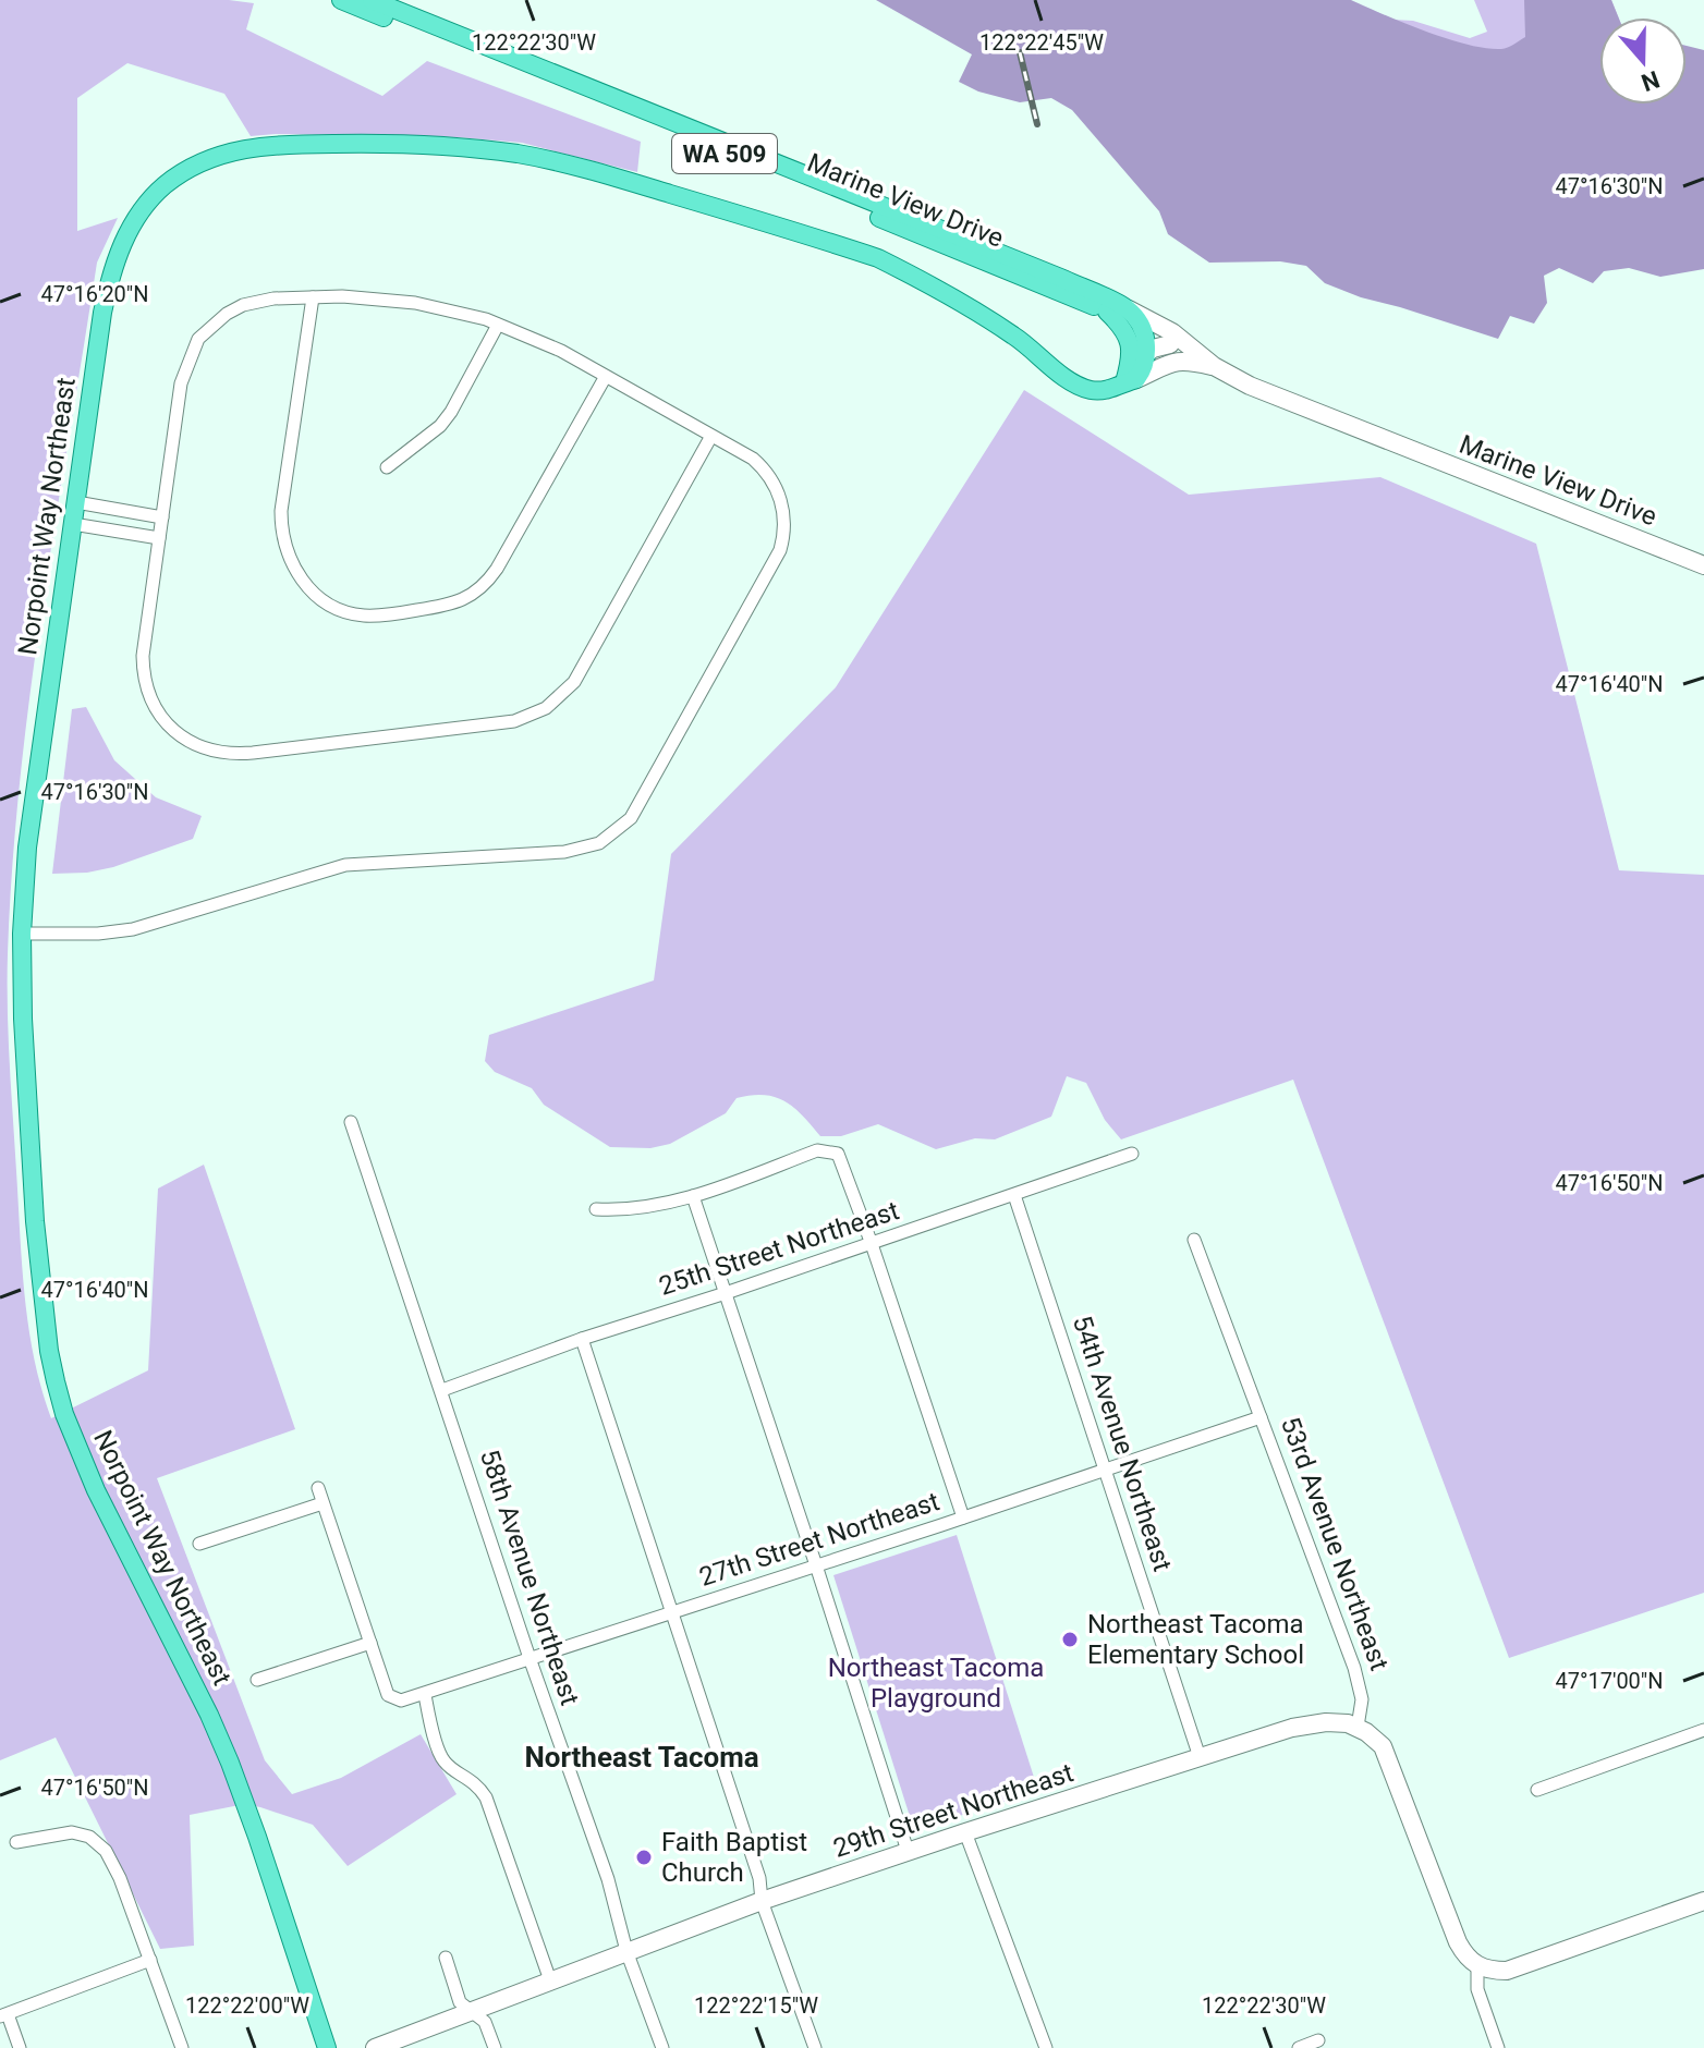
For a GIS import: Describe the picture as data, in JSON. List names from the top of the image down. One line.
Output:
{"streets":{"main road":["WA 509","Marine View Drive","Norpoint Way Northeast"],"street":["25th Street Northeast","54th Avenue Northeast","27th Street Northeast","53rd Avenue Northeast","58th Avenue Northeast","29th Street Northeast"]},"crossings":[["25th Street Northeast","54th Avenue Northeast"],["25th Street Northeast","58th Avenue Northeast"],["54th Avenue Northeast","27th Street Northeast"],["54th Avenue Northeast","29th Street Northeast"],["27th Street Northeast","53rd Avenue Northeast"],["27th Street Northeast","58th Avenue Northeast"],["53rd Avenue Northeast","29th Street Northeast"],["58th Avenue Northeast","29th Street Northeast"]],"districts":["Northeast Tacoma"],"parks":["Northeast Tacoma Playground"],"places":["Northeast Tacoma Elementary School","Faith Baptist Church"],"north":"bottom","coordinates":["122°22'30\"W","122°22'45\"W","47°16'30\"N","47°16'20\"N","47°16'40\"N","47°16'50\"N","47°17'00\"N","122°22'00\"W","122°22'15\"W"]}
